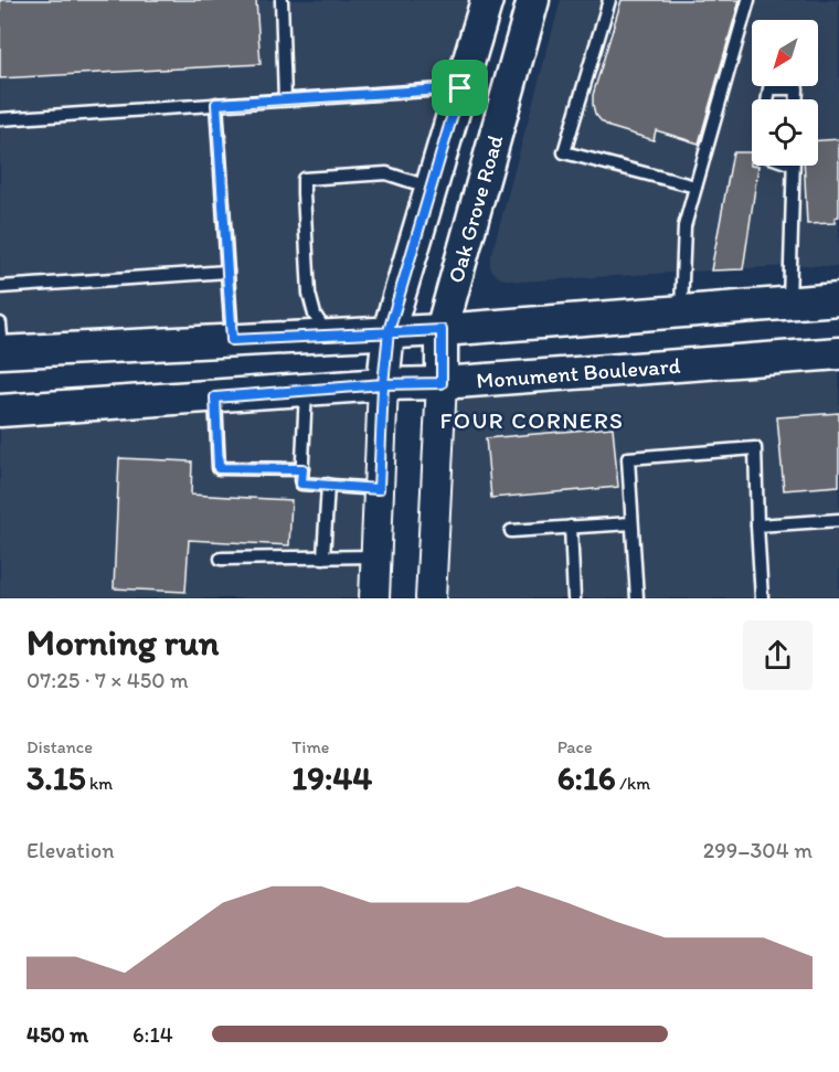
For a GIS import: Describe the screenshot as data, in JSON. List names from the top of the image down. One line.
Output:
{"streets":{"main road":["Oak Grove Road","Monument Boulevard"]},"crossings":[["Oak Grove Road","Monument Boulevard"]],"districts":["FOUR CORNERS"],"north":"bottom left","page":{"heading":["Morning run","07:25 · 7 × 450 m"],"stats":[["Distance","3.15 km"],["Time","19:44"],["Pace","6:16 /km"]],"chart":["Elevation","299–304 m"],"list":[{"name":"450 m","note":"6:14"}]}}
